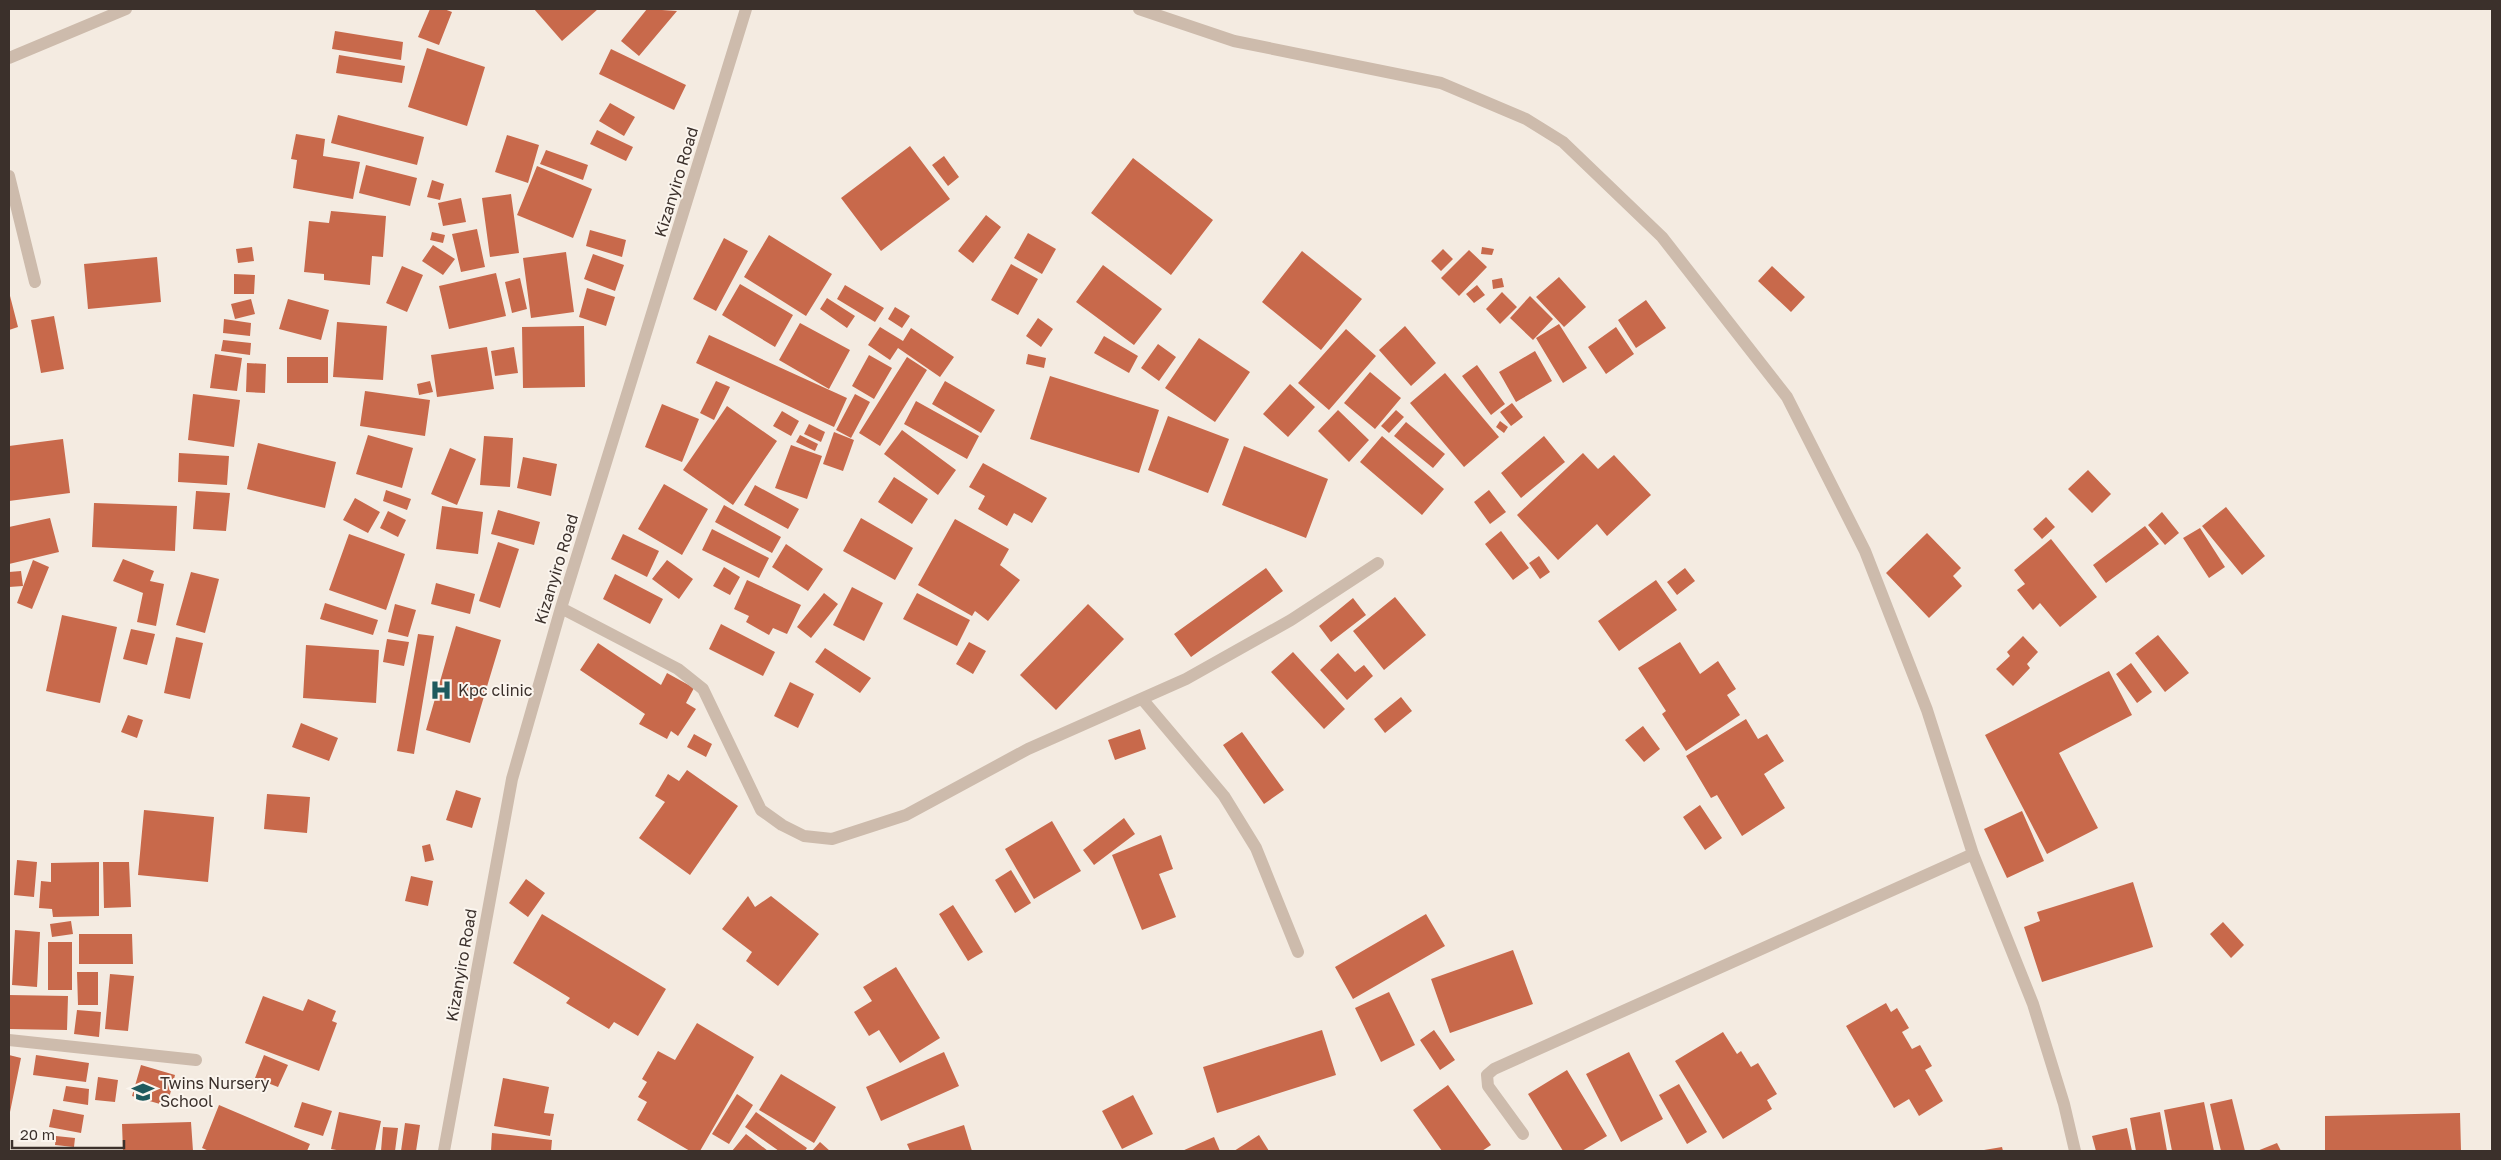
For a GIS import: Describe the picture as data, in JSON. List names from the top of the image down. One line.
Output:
{"streets":{"street":["Kizanyiro Road"]},"places":{"hospital":["Kpc clinic"],"school or university":["Twins Nursery School"]},"scale_bar":"20 m"}
